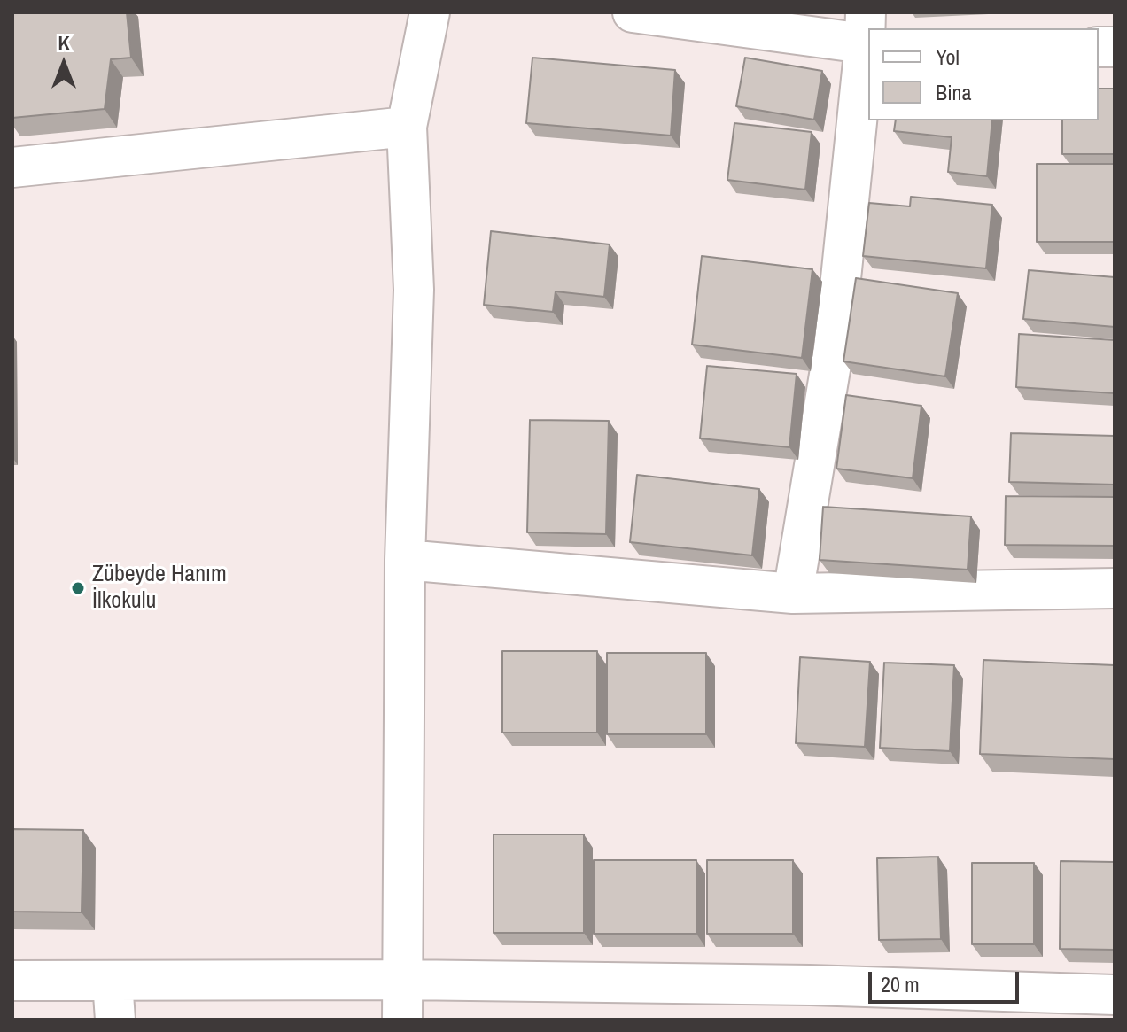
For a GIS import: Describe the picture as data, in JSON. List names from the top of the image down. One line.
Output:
{"places":["Zübeyde Hanım İlkokulu"],"legend":["Yol","Bina"],"scale_bar":"20 m","north":"top"}
